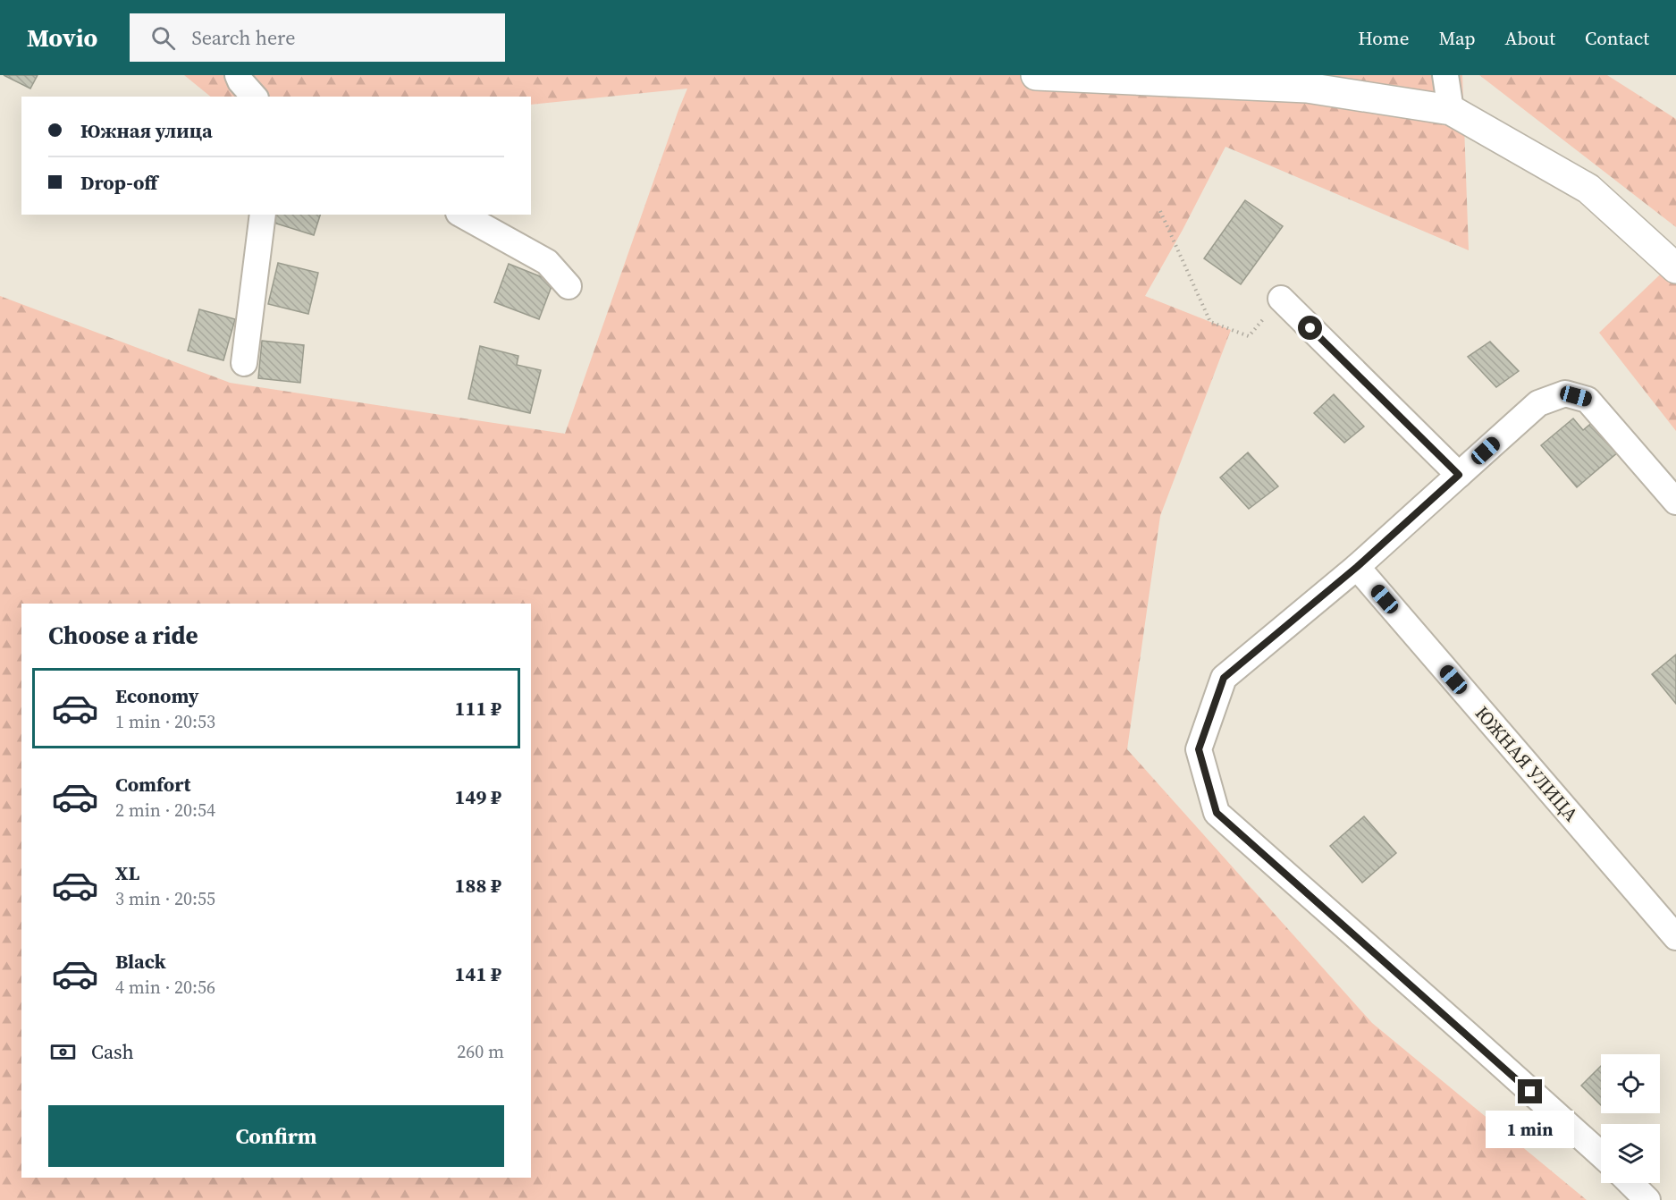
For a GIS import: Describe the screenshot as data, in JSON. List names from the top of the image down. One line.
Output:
{"streets":{"street":["ЮЖНАЯ УЛИЦА"]},"page":{"header":"Movio","search":"Search here","nav":["Home","Map","About","Contact"],"banner":["Южная улица","Drop-off"],"heading":"Choose a ride","list":[{"name":"Economy","note":"1 min · 20:53","value":"111 ₽"},{"name":"Comfort","note":"2 min · 20:54","value":"149 ₽"},{"name":"XL","note":"3 min · 20:55","value":"188 ₽"},{"name":"Black","note":"4 min · 20:56","value":"141 ₽"}],"pay":["Cash","260 m"],"buttons":"Confirm","bubble":"1 min"}}
